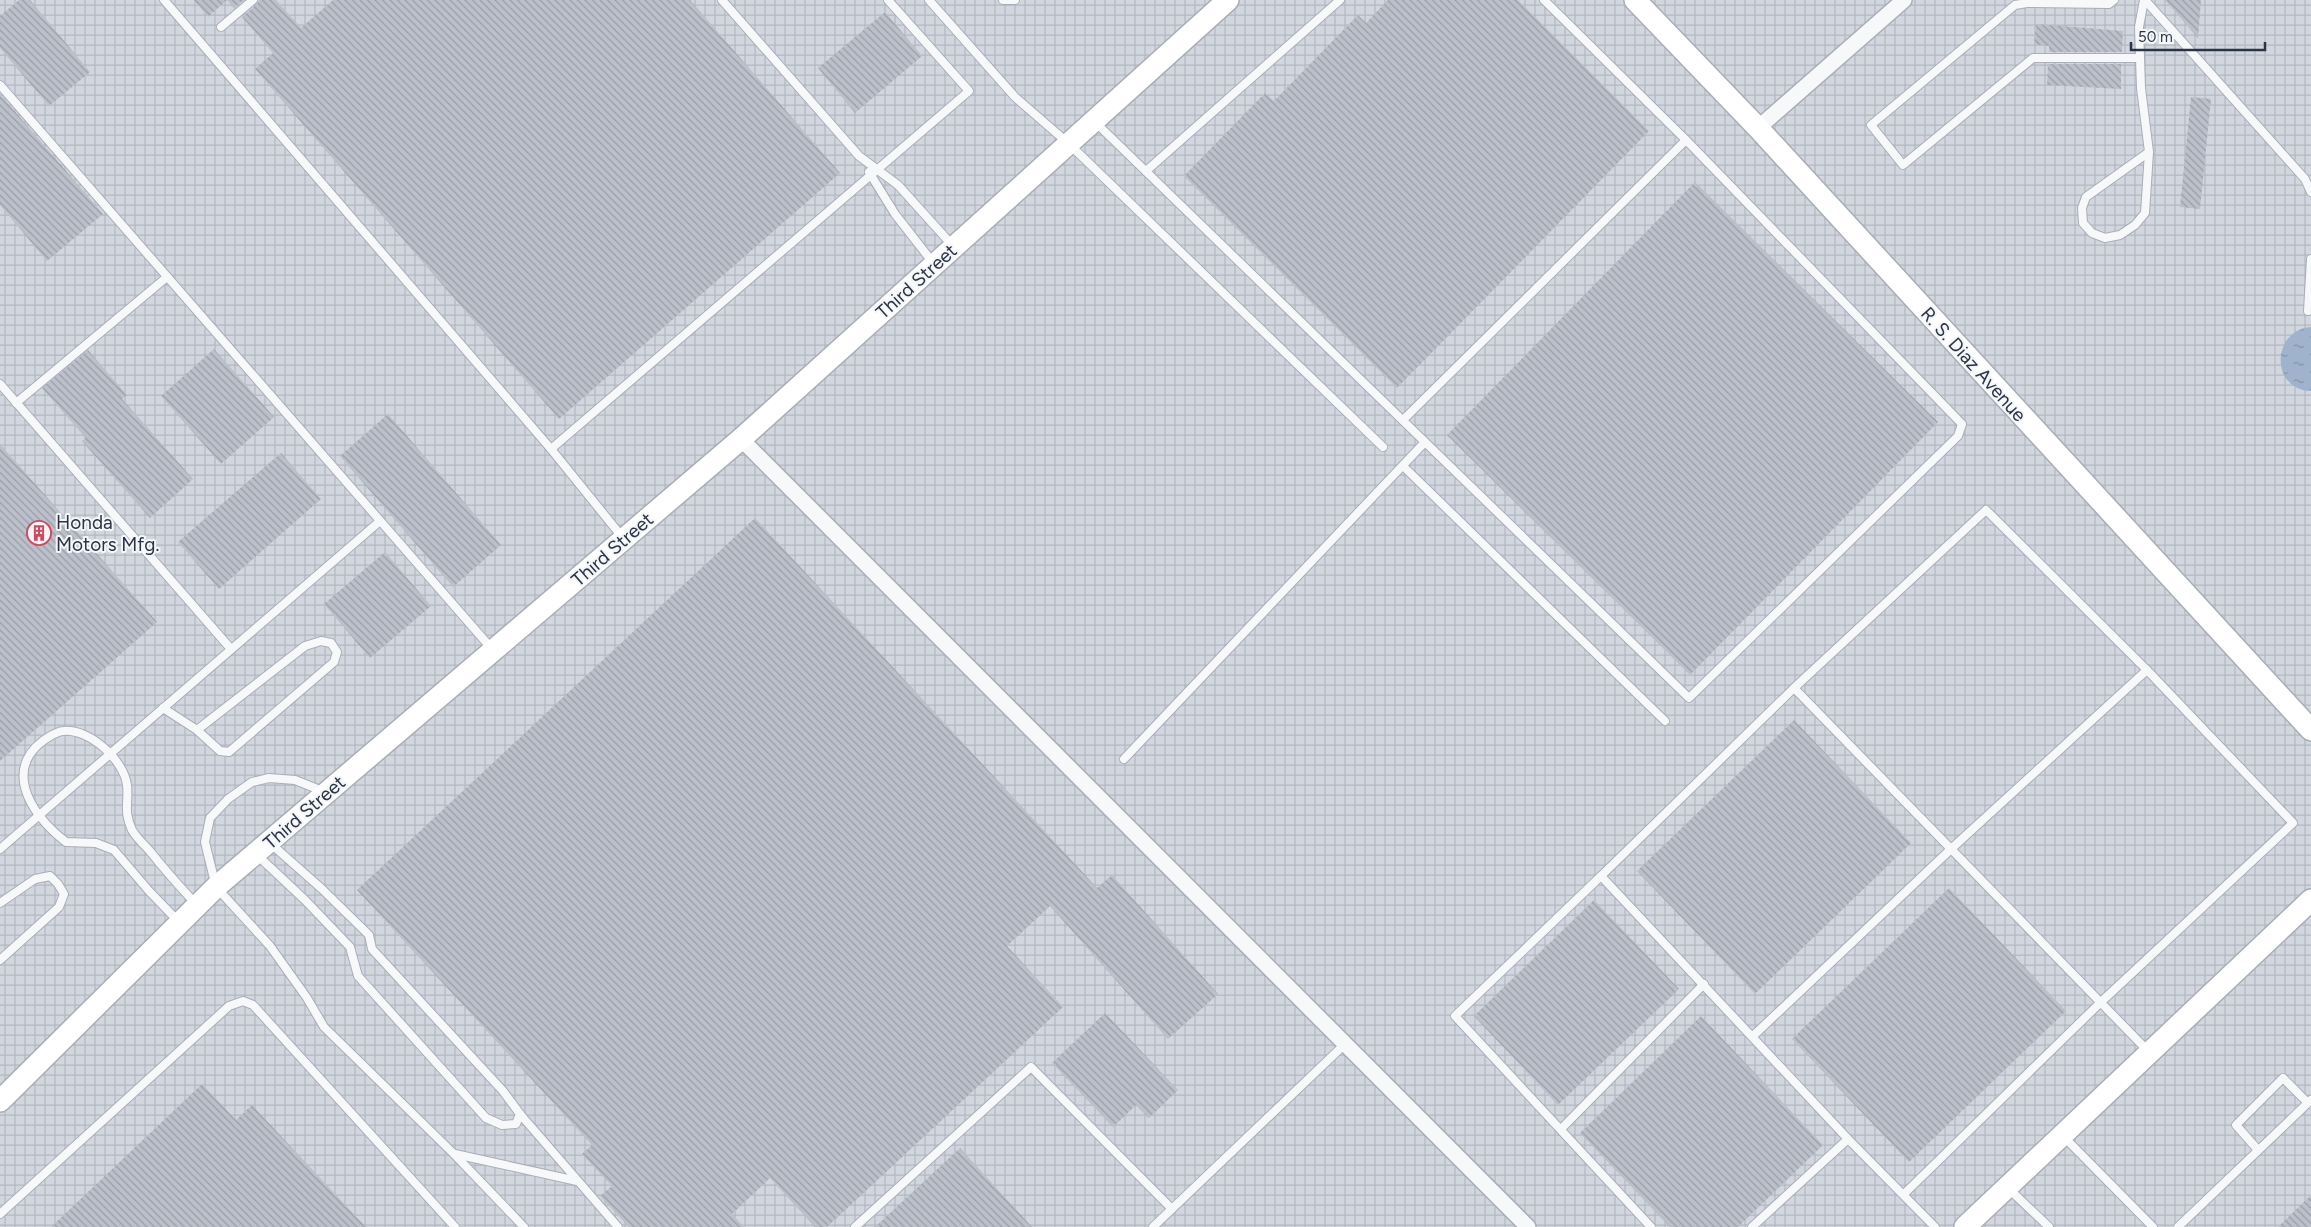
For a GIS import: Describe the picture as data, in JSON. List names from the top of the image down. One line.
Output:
{"streets":{"street":["Third Street","R. S. Diaz Avenue"]},"places":{"building":["Honda Motors Mfg."]},"scale_bar":"50 m"}
